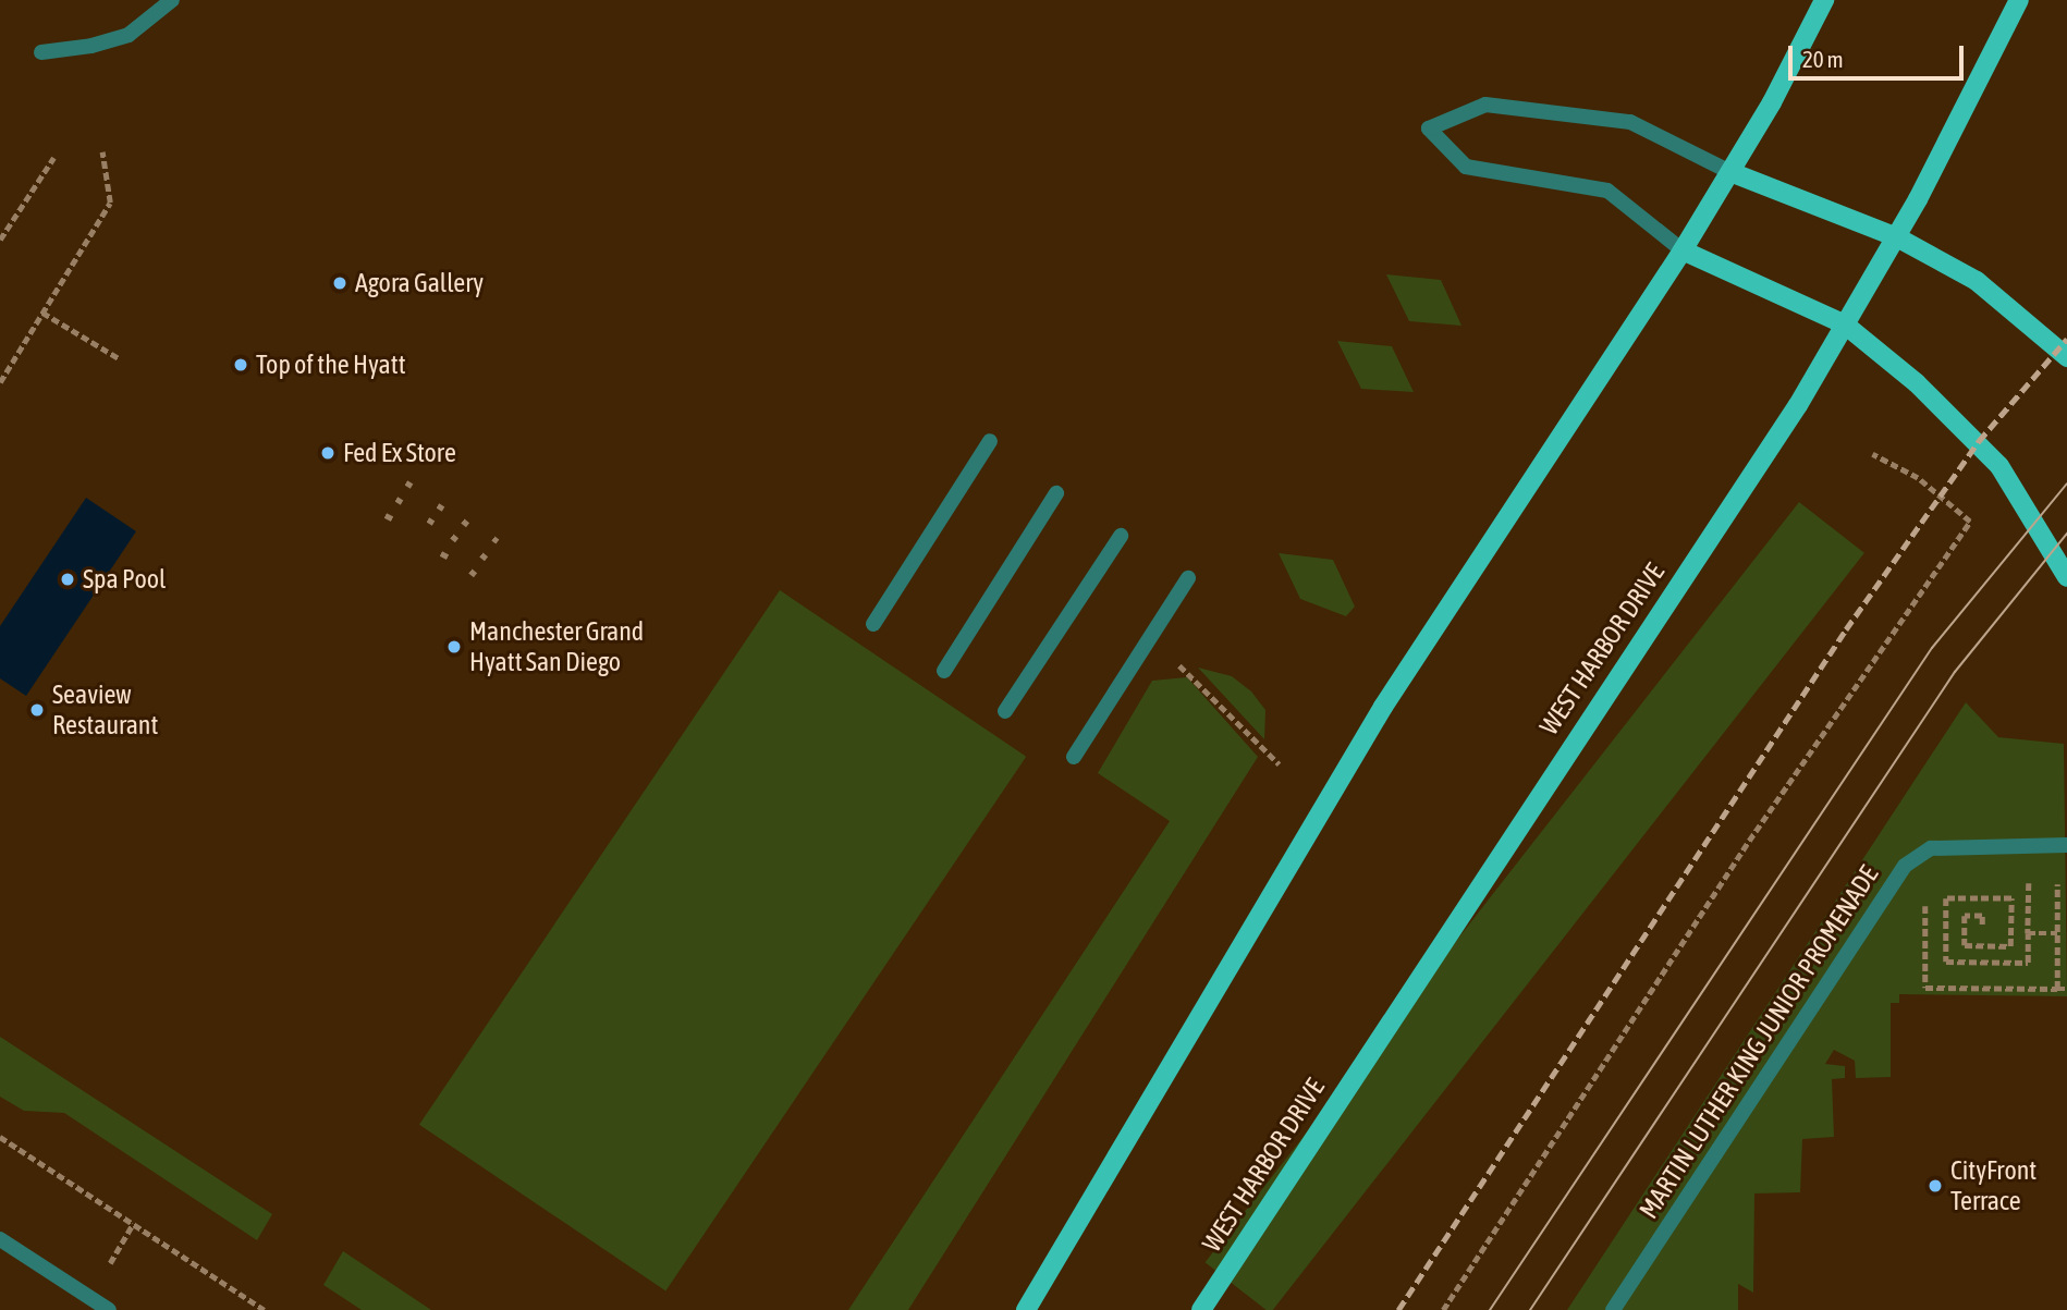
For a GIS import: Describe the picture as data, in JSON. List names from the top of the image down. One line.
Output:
{"streets":{"main road":["WEST HARBOR DRIVE"],"street":["MARTIN LUTHER KING JUNIOR PROMENADE"]},"places":["Agora Gallery","Top of the Hyatt","Fed Ex Store","Spa Pool","Manchester Grand Hyatt San Diego","Seaview Restaurant","CityFront Terrace"],"scale_bar":"20 m"}
